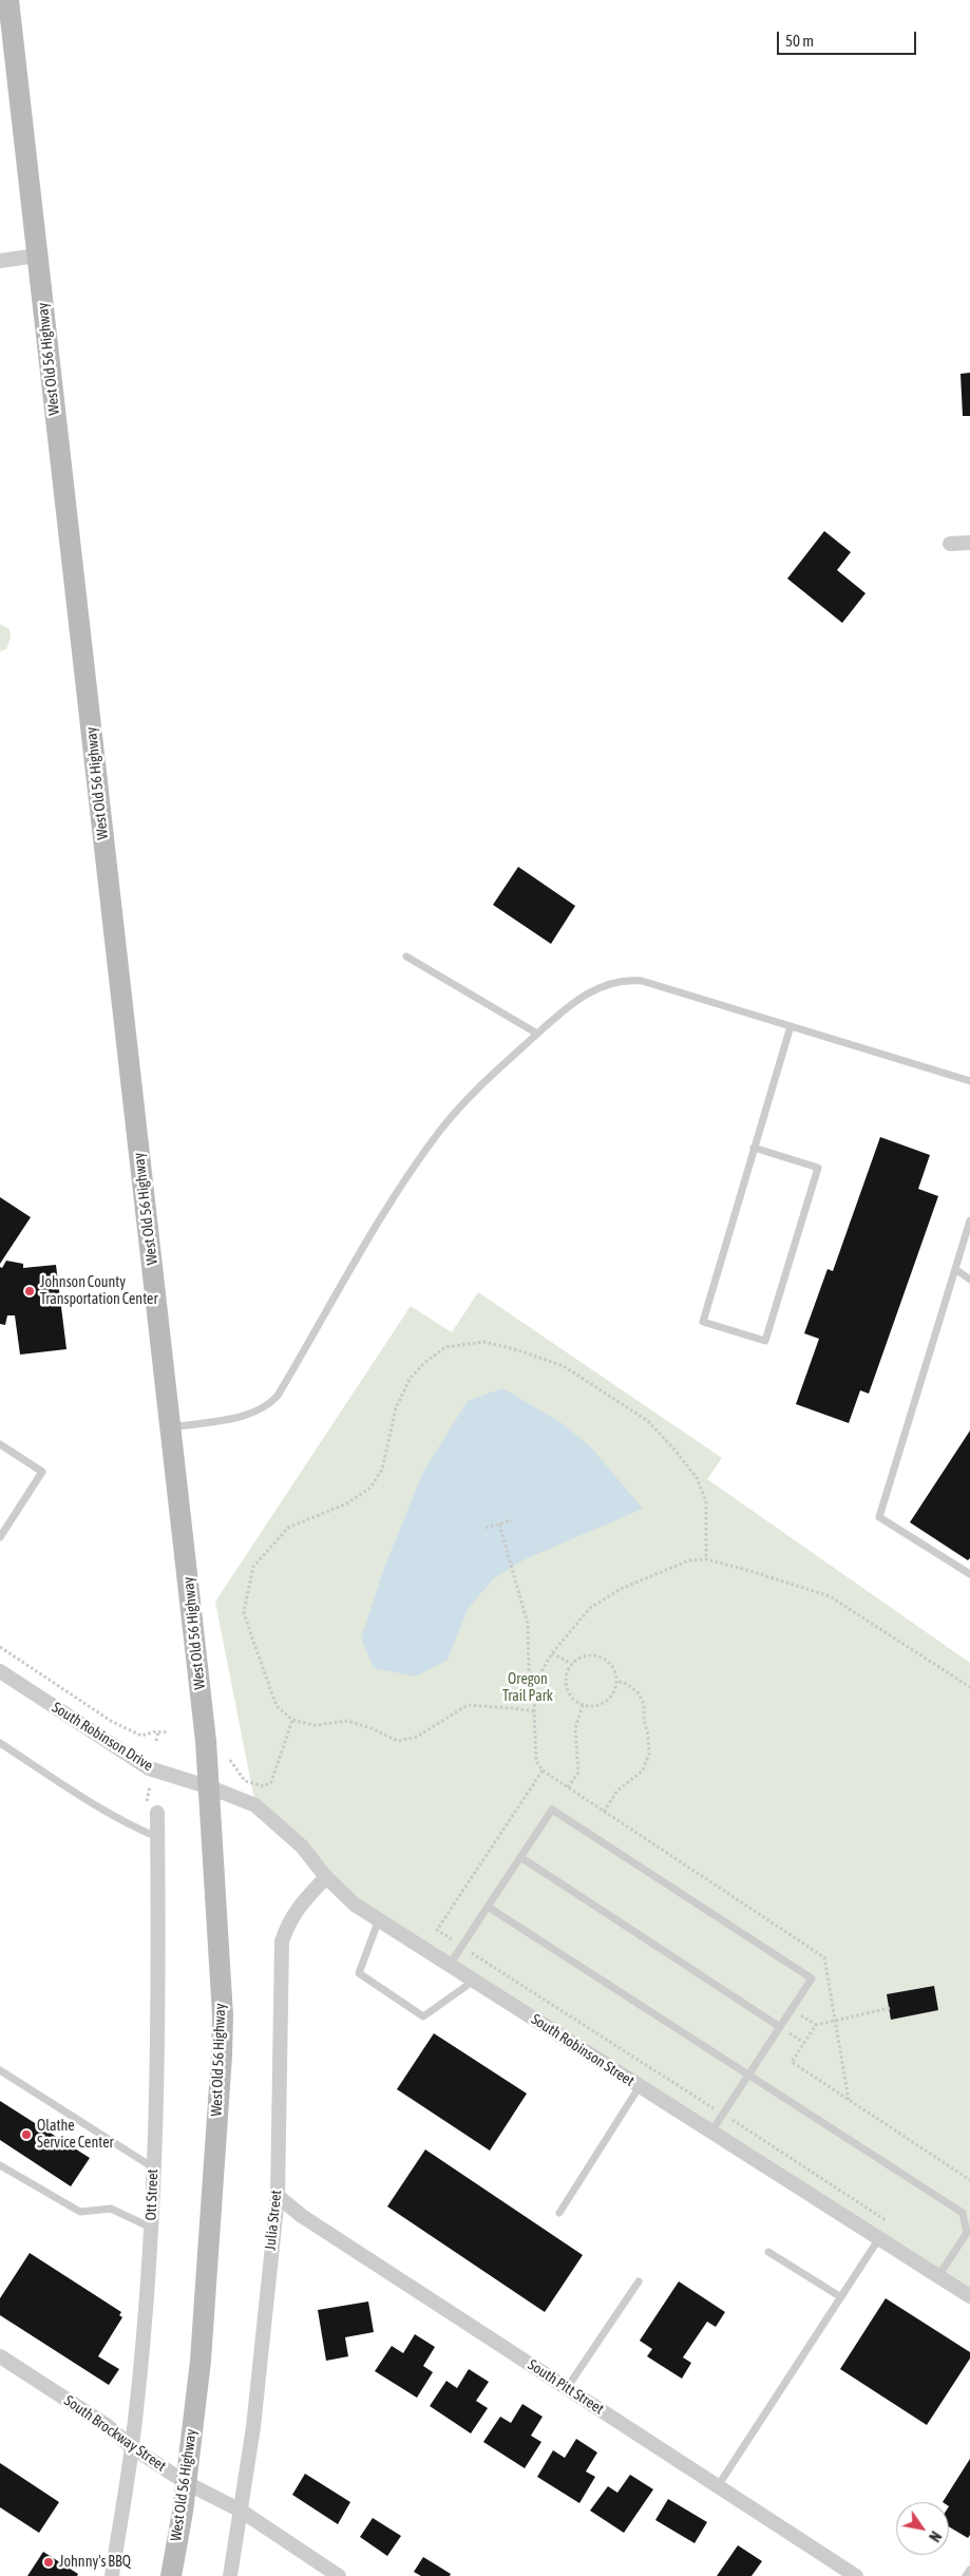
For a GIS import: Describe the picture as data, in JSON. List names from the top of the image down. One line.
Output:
{"streets":{"main road":["West Old 56 Highway"],"street":["South Robinson Drive","South Robinson Street","Ott Street","Julia Street","South Pitt Street","South Brockway Street"]},"crossings":[["West Old 56 Highway","South Robinson Drive"],["West Old 56 Highway","South Robinson Street"],["West Old 56 Highway","South Brockway Street"],["South Robinson Drive","South Robinson Street"],["South Robinson Street","Julia Street"],["Ott Street","South Brockway Street"],["Julia Street","South Pitt Street"],["Julia Street","South Brockway Street"]],"parks":["Oregon Trail Park"],"places":["Johnson County Transportation Center","Olathe Service Center","Johnny's BBQ"],"scale_bar":"50 m","north":"bottom right"}
